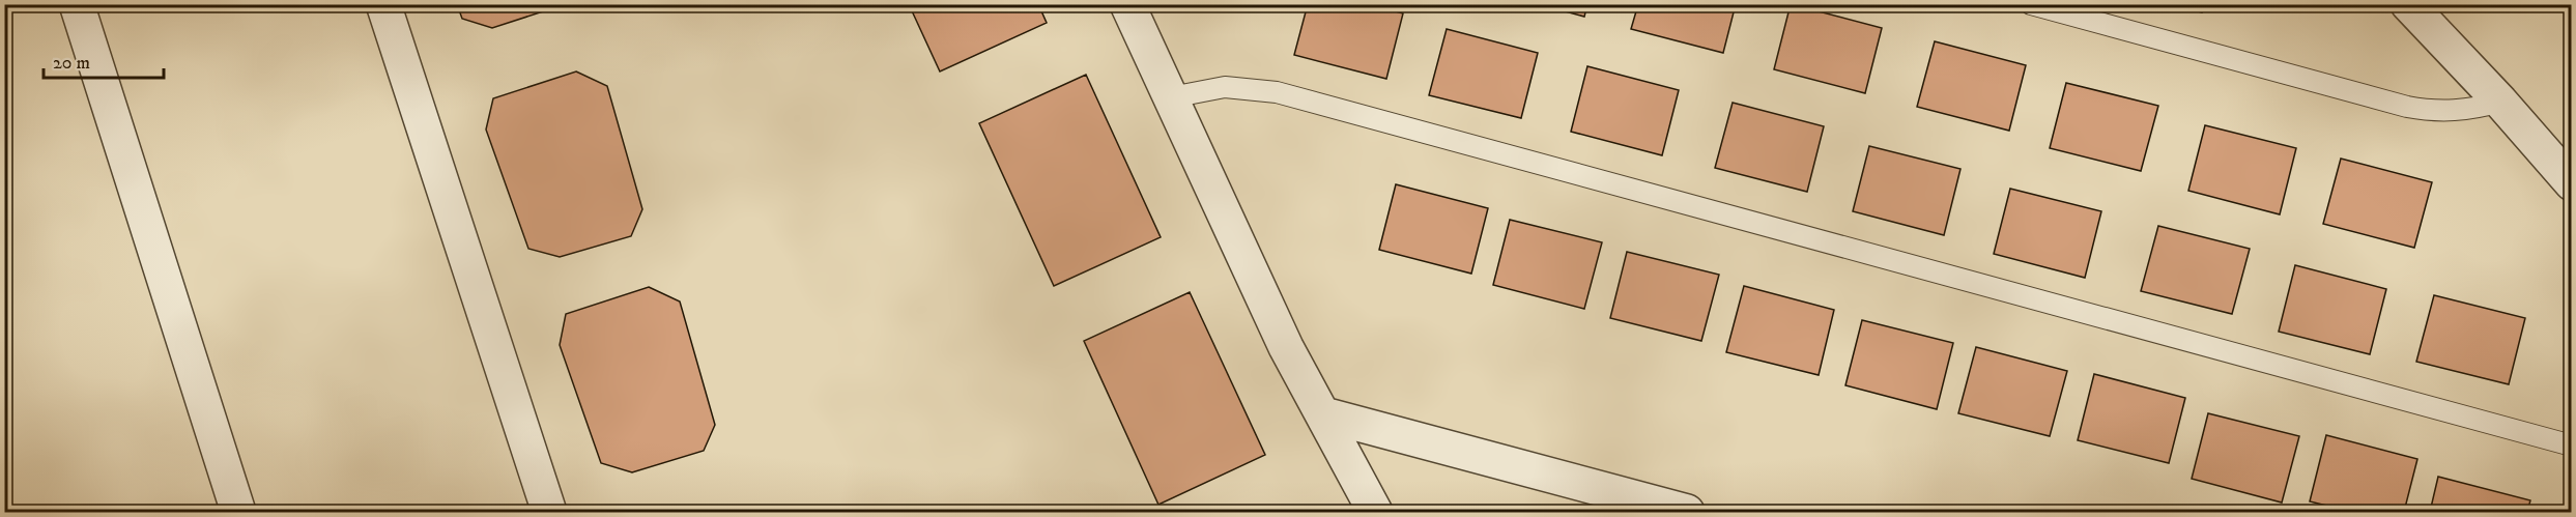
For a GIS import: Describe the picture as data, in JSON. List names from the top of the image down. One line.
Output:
{"scale_bar":"20 m"}
